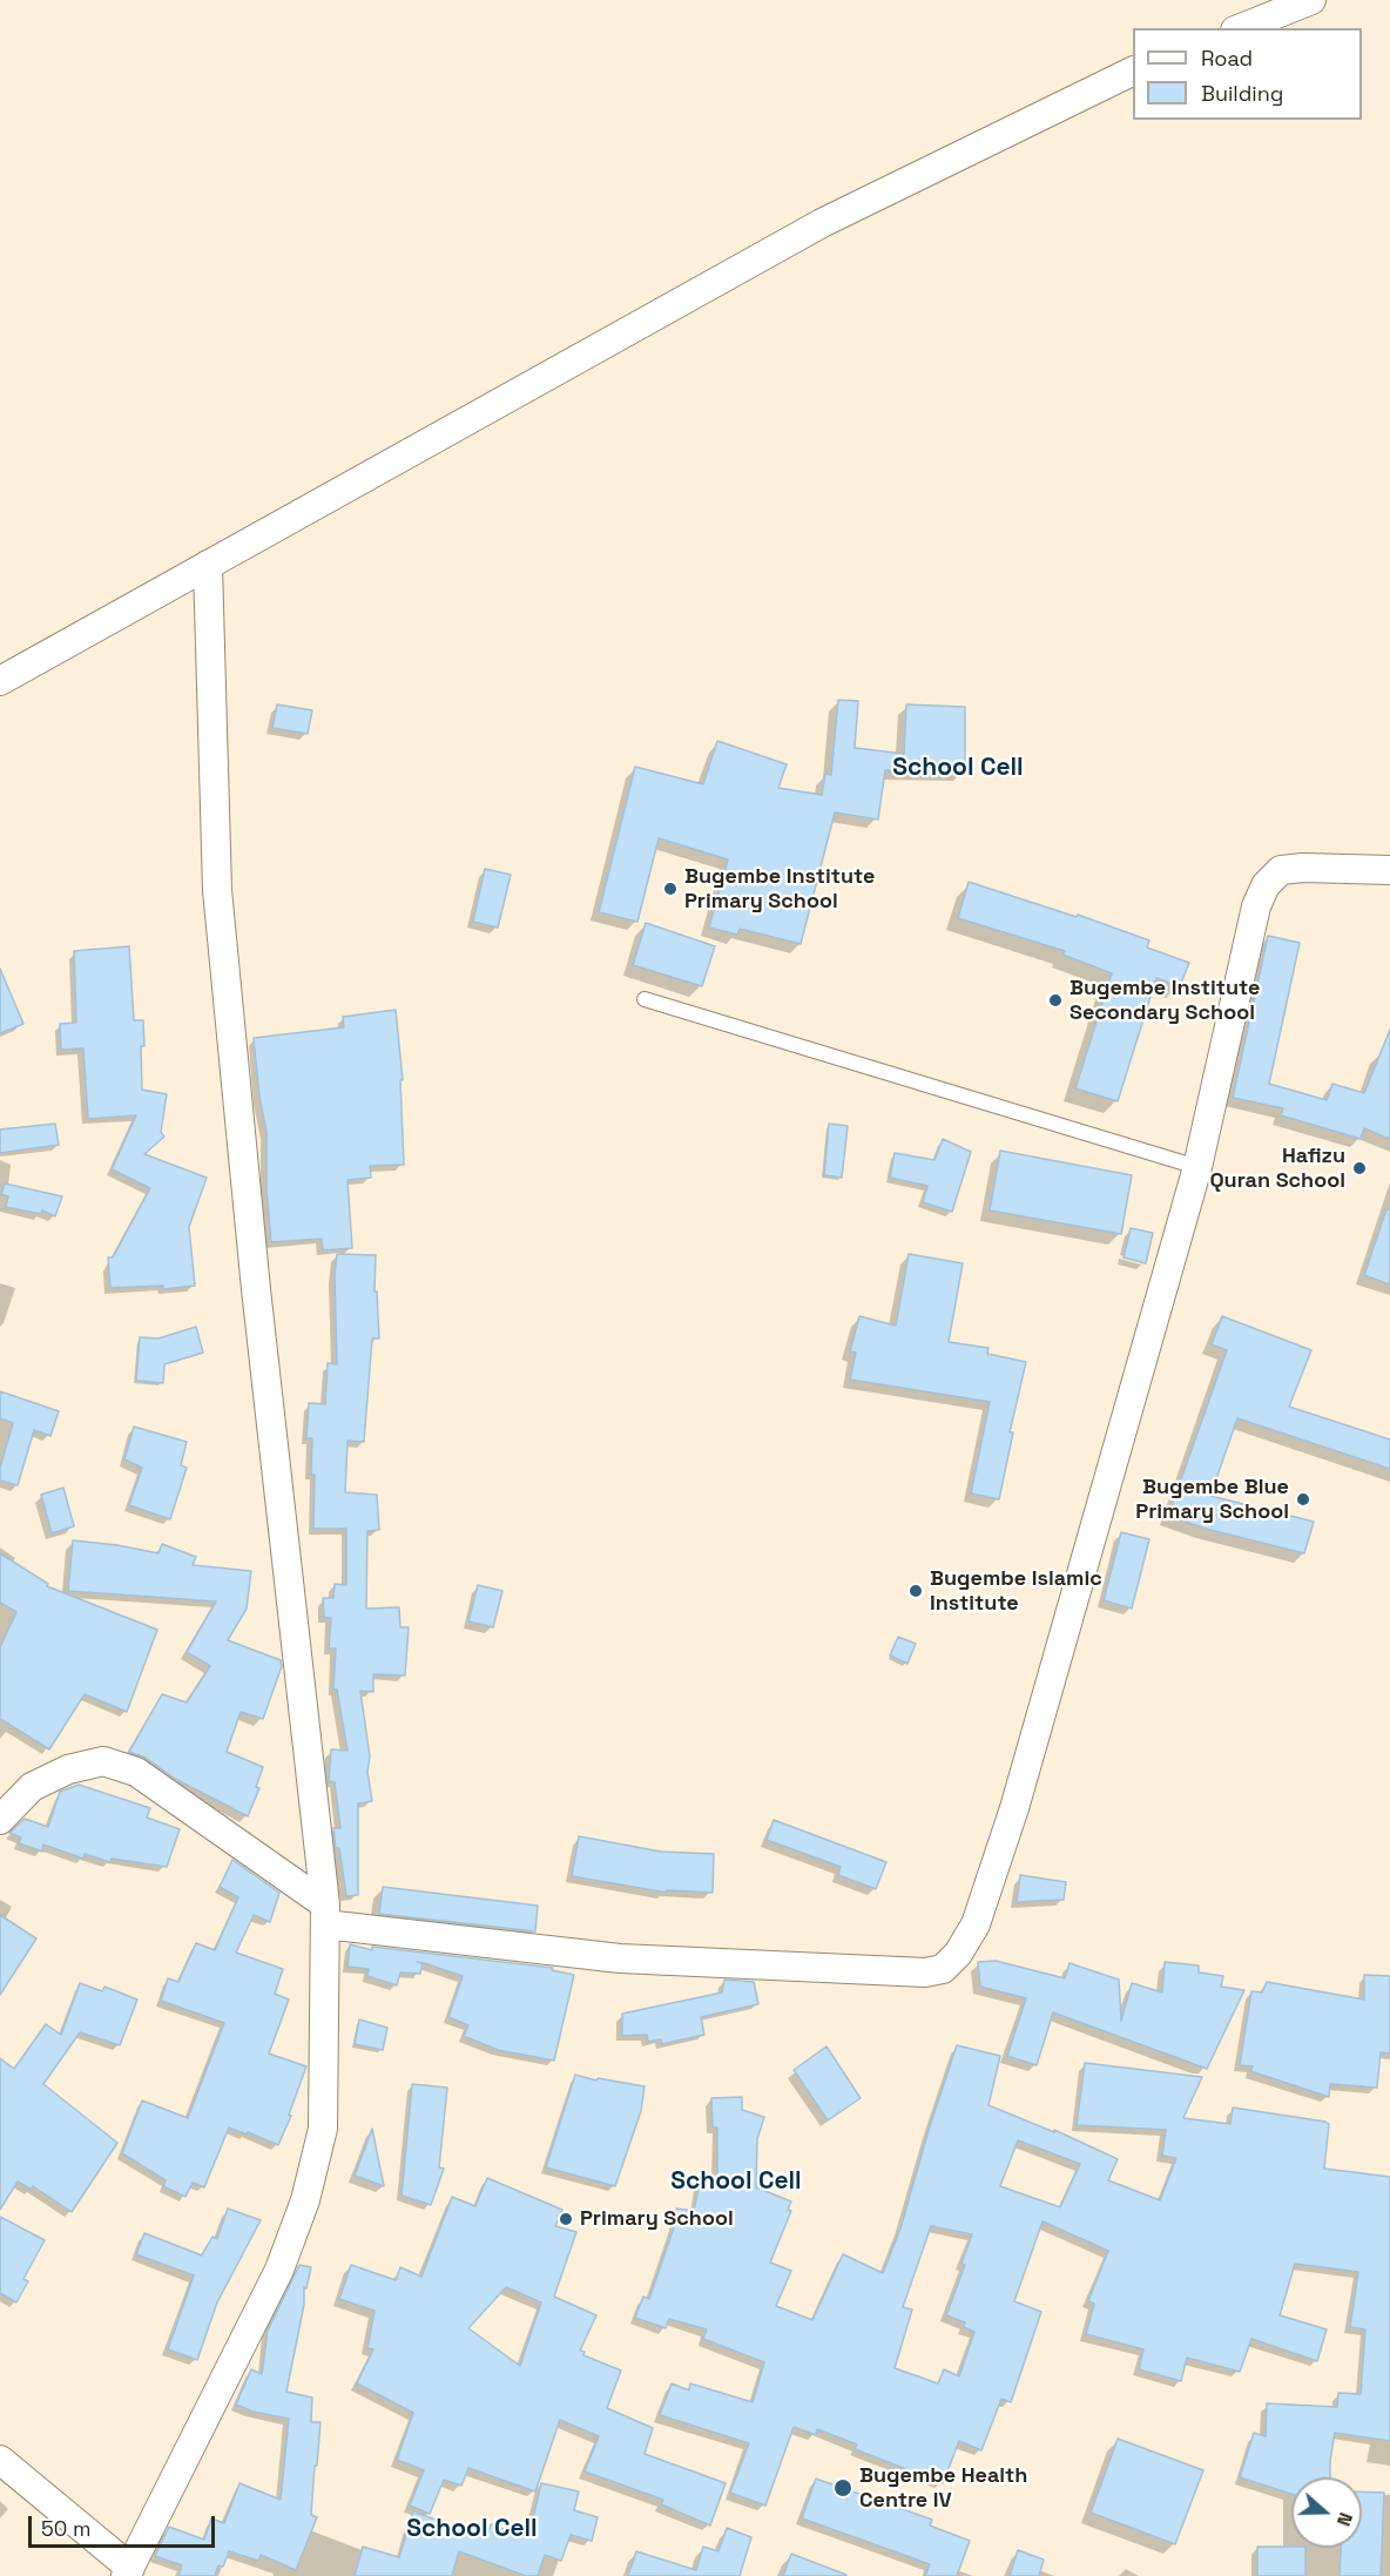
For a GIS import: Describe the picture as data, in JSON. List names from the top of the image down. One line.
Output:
{"districts":["School Cell","School Cell","School Cell"],"places":["Bugembe Institute Primary School","Bugembe Institute Secondary School","Hafizu Quran School","Bugembe Blue Primary School","Bugembe Islamic Institute","Primary School","Bugembe Health Centre IV"],"legend":["Road","Building"],"scale_bar":"50 m","north":"right"}
